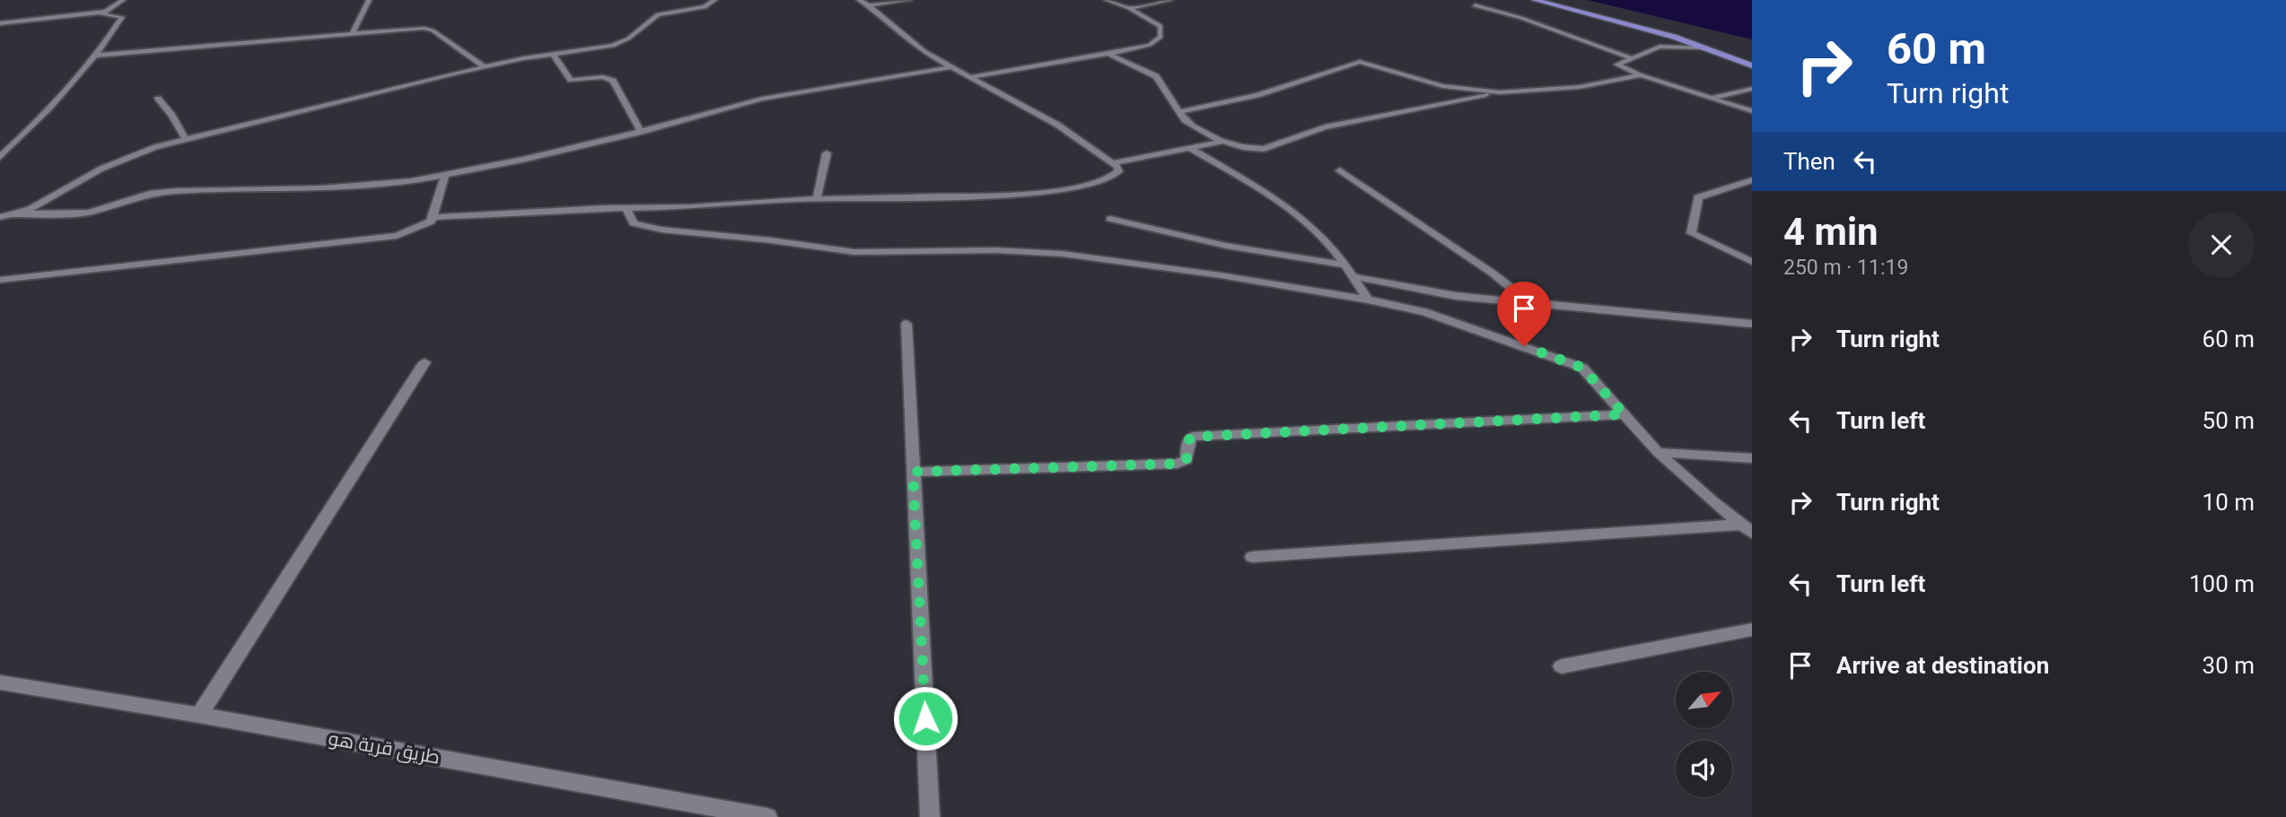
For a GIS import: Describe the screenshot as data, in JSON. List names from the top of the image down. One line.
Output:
{"streets":{"street":["طريق قرية هو"]},"north":"top right","page":{"turn":["60 m","Turn right"],"then":"Then","heading":["4 min","250 m · 11:19"],"list":[{"name":"Turn right","value":"60 m"},{"name":"Turn left","value":"50 m"},{"name":"Turn right","value":"10 m"},{"name":"Turn left","value":"100 m"},{"name":"Arrive at destination","value":"30 m"}]}}
